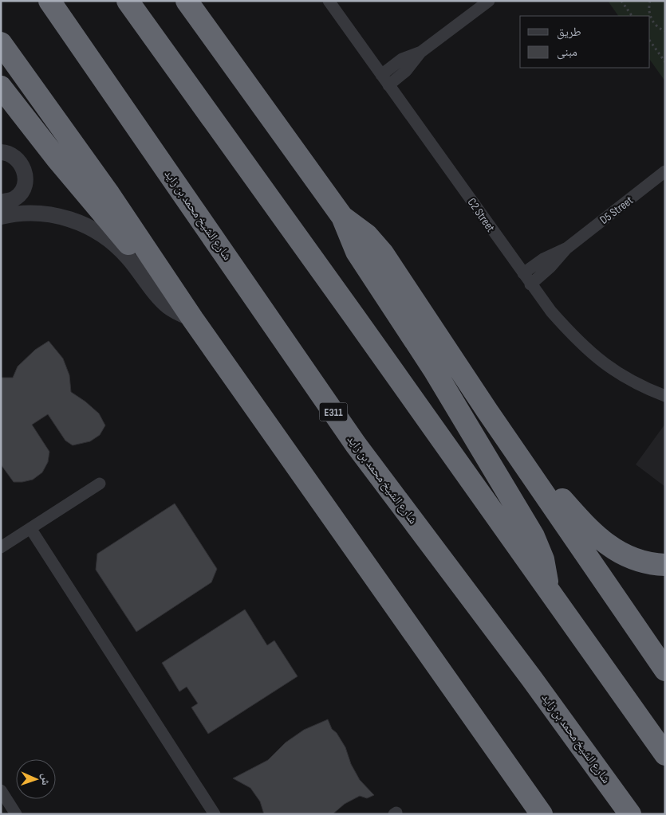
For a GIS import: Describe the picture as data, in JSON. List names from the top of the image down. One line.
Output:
{"streets":{"highway":["شارع الشيخ محمد بن زايد","E311"],"street":["D5 Street","C2 Street"]},"crossings":[["D5 Street","C2 Street"]],"legend":["طريق","مبنى"],"north":"right"}
